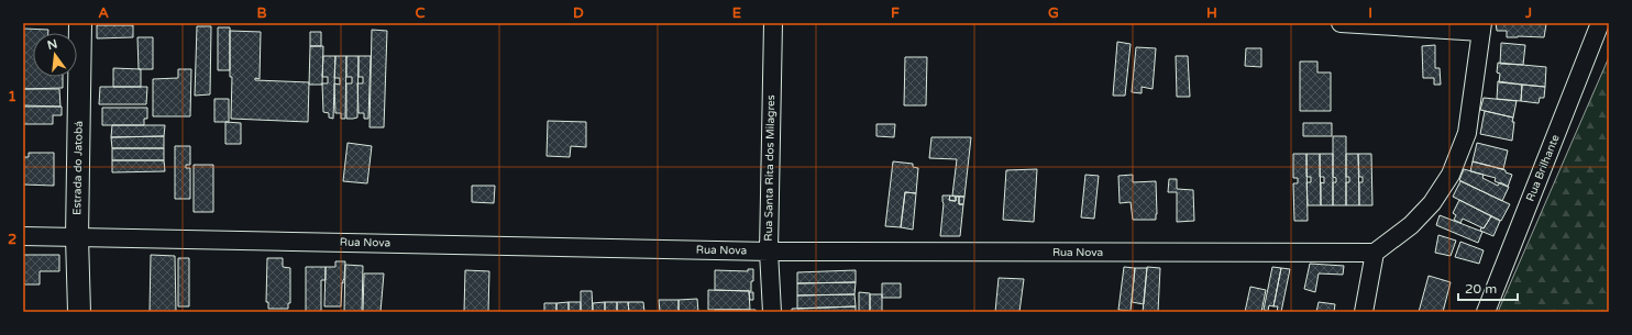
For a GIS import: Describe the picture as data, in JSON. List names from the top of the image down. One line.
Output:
{"streets":{"street":["Estrada do Jatobá","Rua Santa Rita dos Milagres","Rua Brilhante","Rua Nova"]},"crossings":[["Estrada do Jatobá","Rua Nova"],["Rua Santa Rita dos Milagres","Rua Nova"]],"scale_bar":"20 m","north":"top","grid":{"columns":["A","B","C","D","E","F","G","H","I","J"],"rows":["1","2"]}}
